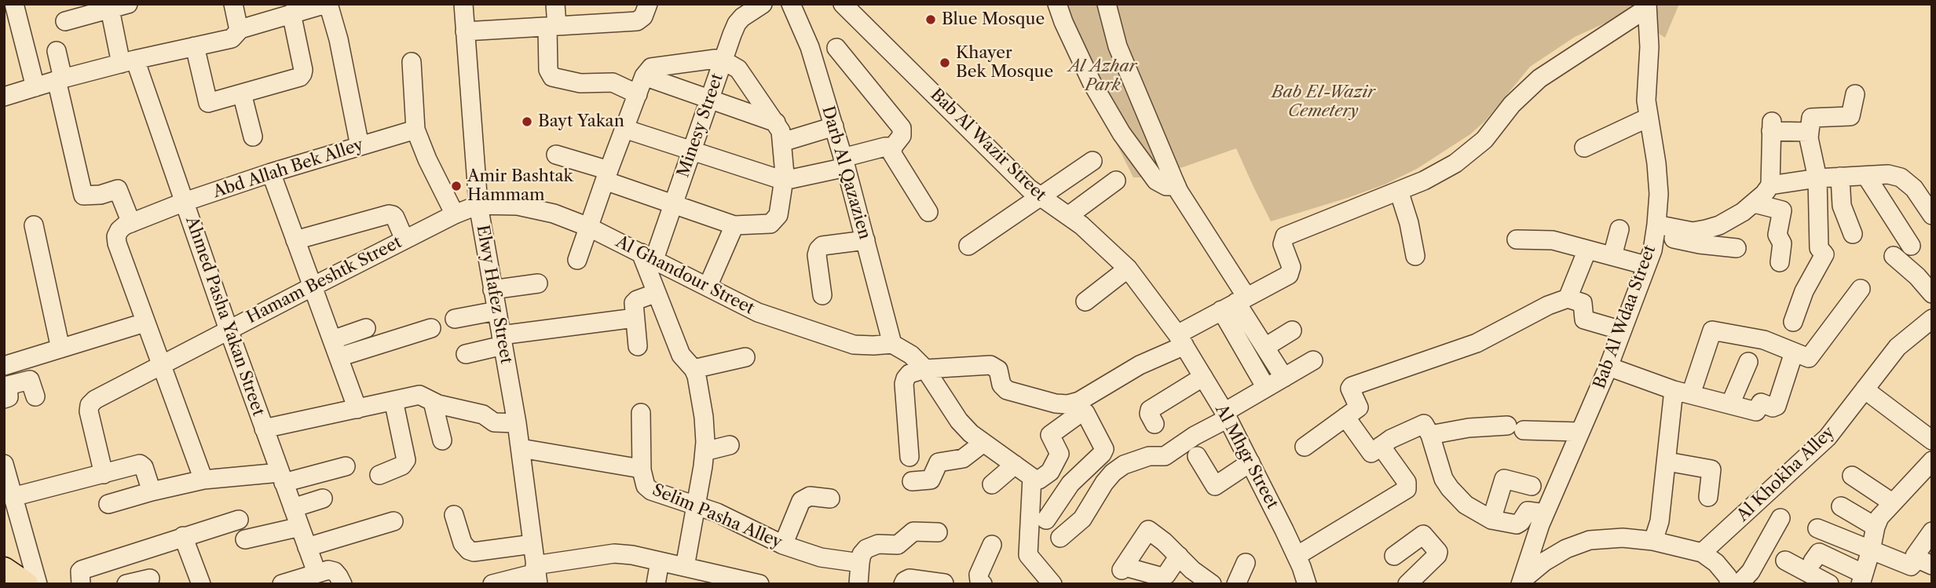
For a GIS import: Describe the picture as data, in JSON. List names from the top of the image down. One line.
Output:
{"streets":{"street":["Minesy Street","Bab Al Wazir Street","Abd Allah Bek Alley","Darb Al Qazazien","Al Ghandour Street","Hamam Beshtk Street","Elwy Hafez Street","Ahmed Pasha Yakan Street","Bab Al Wdaa Street","Al Mhgr Street","Al Khokha Alley","Selim Pasha Alley"]},"crossings":[["Minesy Street","Al Ghandour Street"],["Bab Al Wazir Street","Al Mhgr Street"],["Abd Allah Bek Alley","Ahmed Pasha Yakan Street"],["Darb Al Qazazien","Al Ghandour Street"],["Al Ghandour Street","Hamam Beshtk Street"],["Al Ghandour Street","Elwy Hafez Street"],["Hamam Beshtk Street","Elwy Hafez Street"],["Hamam Beshtk Street","Ahmed Pasha Yakan Street"],["Elwy Hafez Street","Selim Pasha Alley"]],"parks":["Al Azhar Park","Bab El-Wazir Cemetery"],"places":["Blue Mosque","Khayer Bek Mosque","Bayt Yakan","Amir Bashtak Hammam"]}
